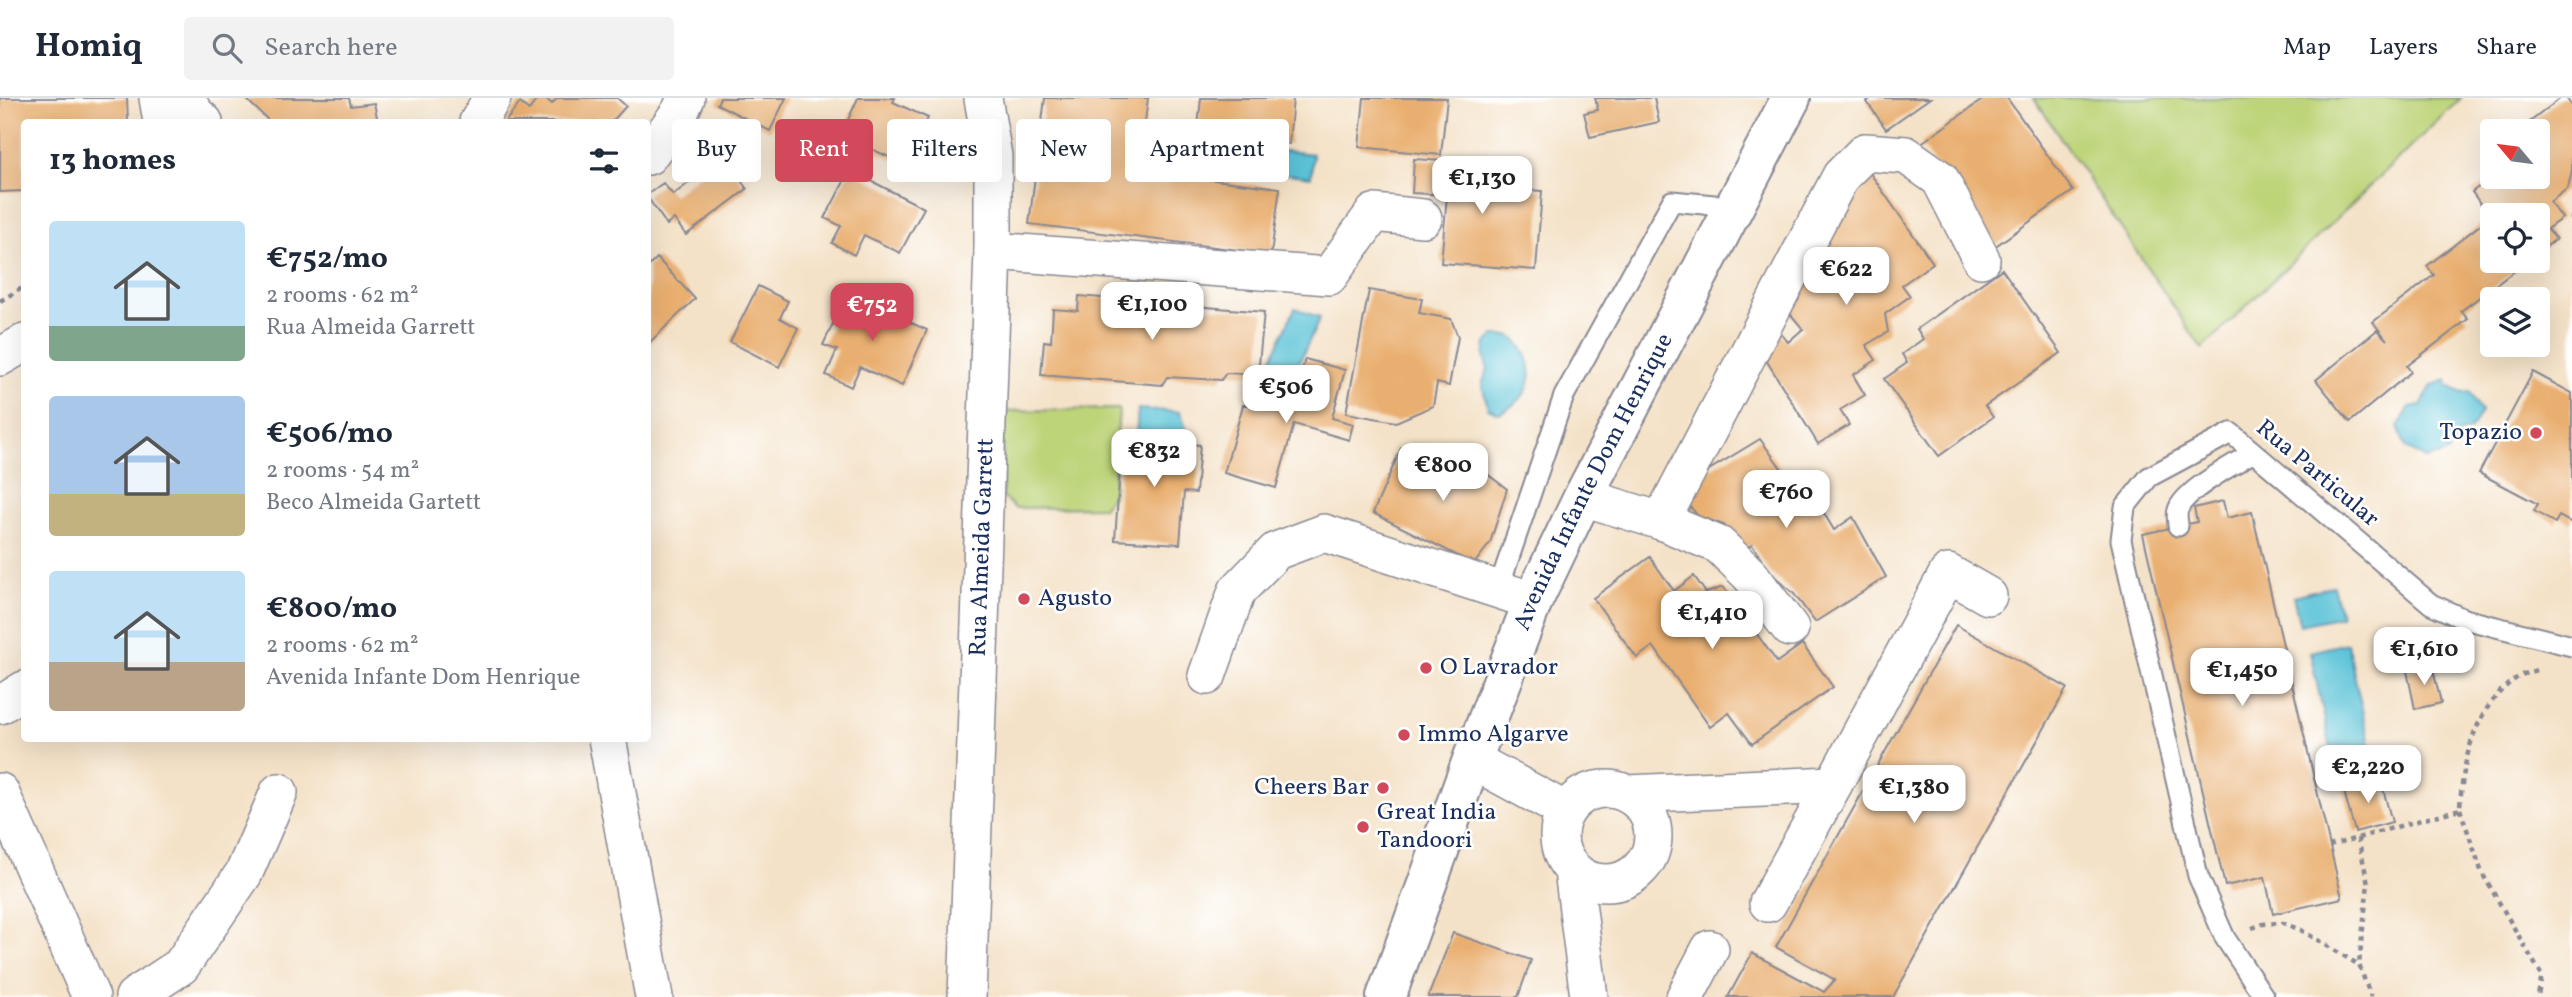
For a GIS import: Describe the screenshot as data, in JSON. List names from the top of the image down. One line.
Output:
{"streets":{"street":["Avenida Infante Dom Henrique","Rua Almeida Garrett"],"lane":["Rua Particular"]},"places":["Topazio","Agusto","O Lavrador","Immo Algarve","Cheers Bar","Great India Tandoori"],"north":"top left","page":{"header":"Homiq","search":"Search here","nav":["Map","Layers","Share"],"chip":["Buy","Rent","Filters","New","Apartment"],"heading":"13 homes","price":["€1,130","€622","€1,100","€752","€506","€832","€800","€760","€1,410","€1,610","€1,450","€2,220","€1,380"],"list":[{"name":"€752/mo","note":"2 rooms · 62 m² · Rua Almeida Garrett"},{"name":"€506/mo","note":"2 rooms · 54 m² · Beco Almeida Gartett"},{"name":"€800/mo","note":"2 rooms · 62 m² · Avenida Infante Dom Henrique"}]}}
